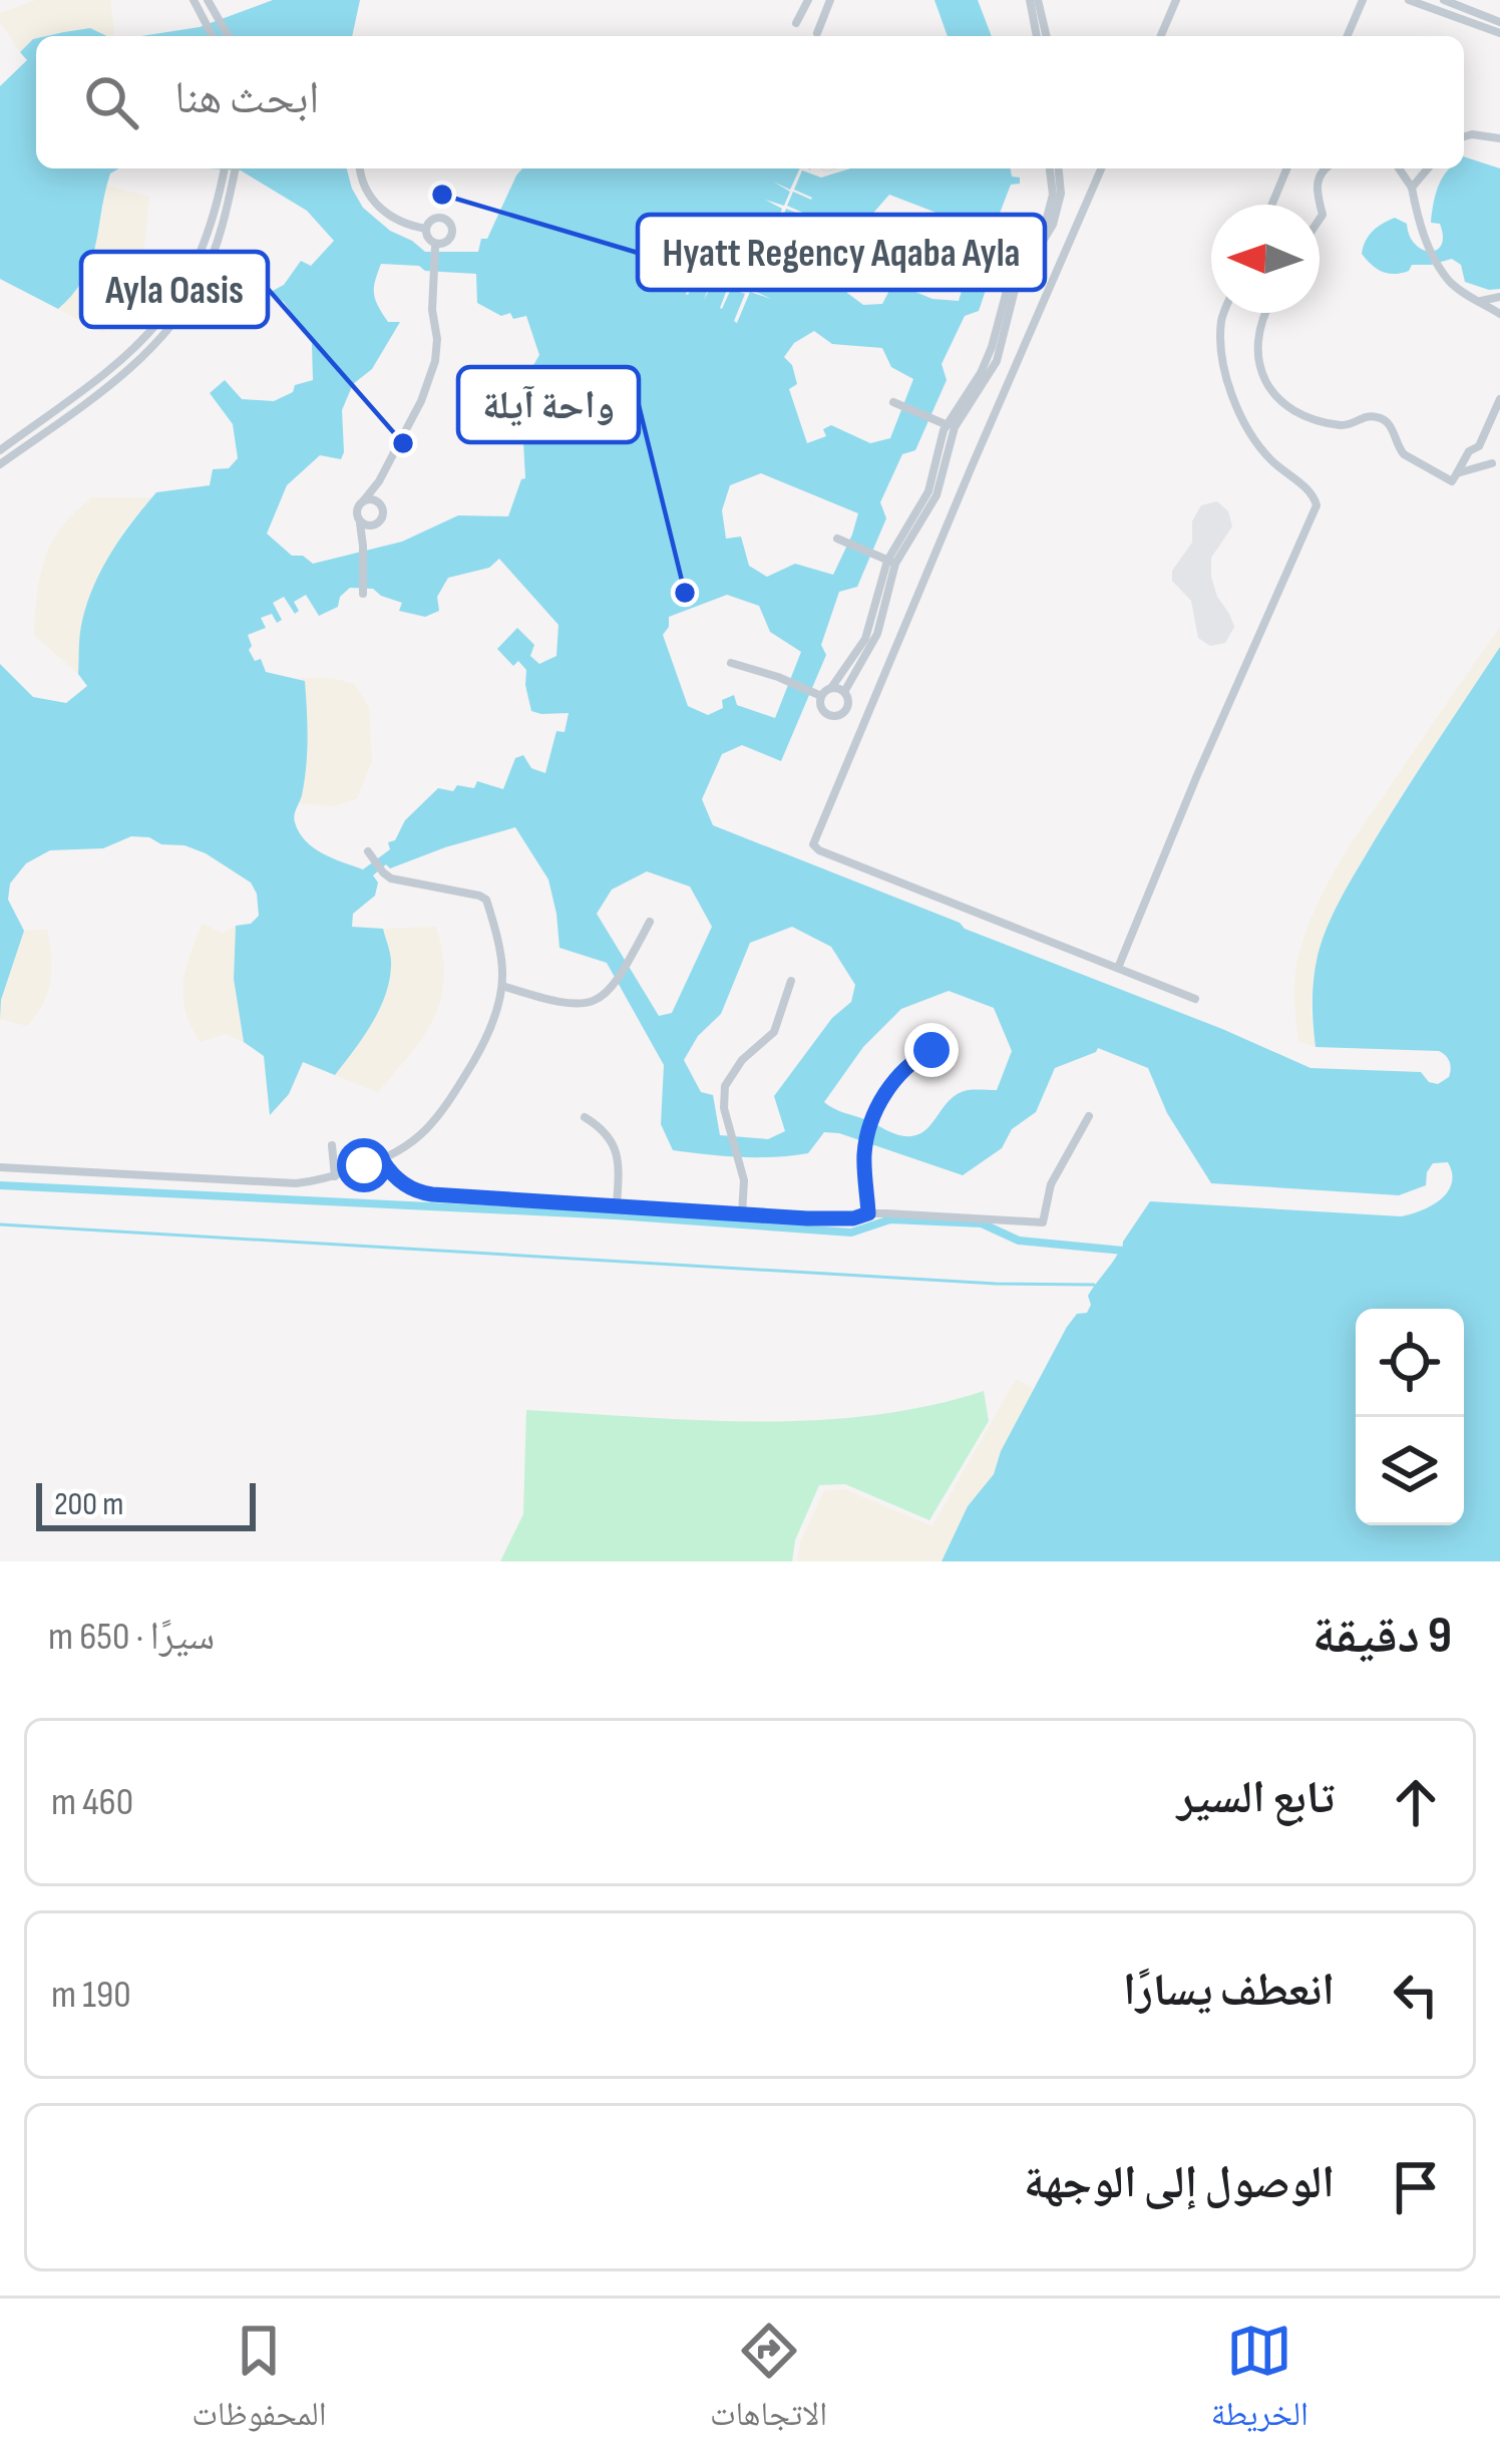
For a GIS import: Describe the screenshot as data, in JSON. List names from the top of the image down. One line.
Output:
{"places":["Hyatt Regency Aqaba Ayla","Ayla Oasis","واحة آيلة"],"scale_bar":"200 m","north":"left","page":{"search":"ابحث هنا","scale":"200 m","heading":["9 دقيقة","سيرًا · 650 m"],"list":[["تابع السير","460 m"],["انعطف يسارًا","190 m"],"الوصول إلى الوجهة"],"nav":["الخريطة","الاتجاهات","المحفوظات"]}}
